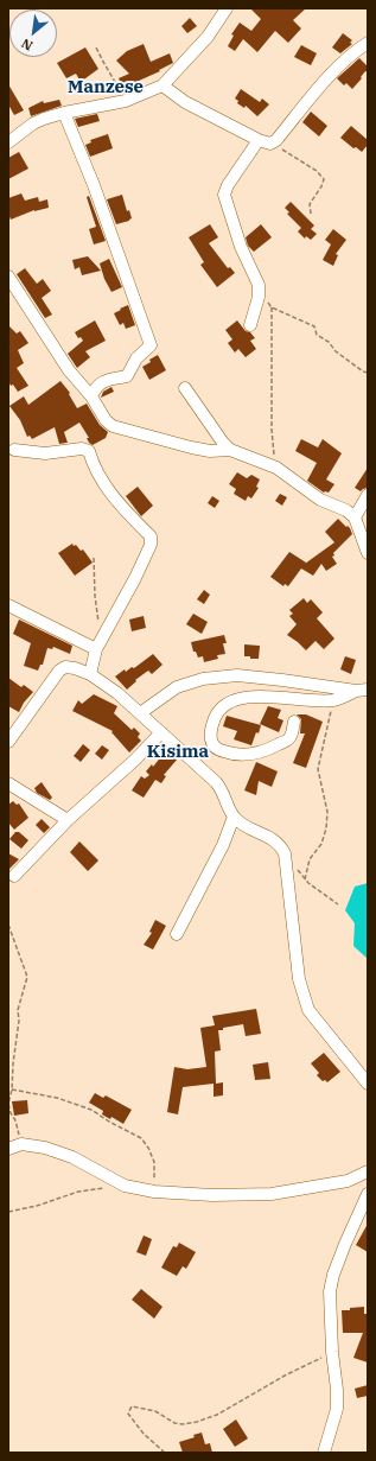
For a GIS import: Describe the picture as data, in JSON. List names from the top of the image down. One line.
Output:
{"districts":["Manzese","Kisima"],"north":"bottom left"}
